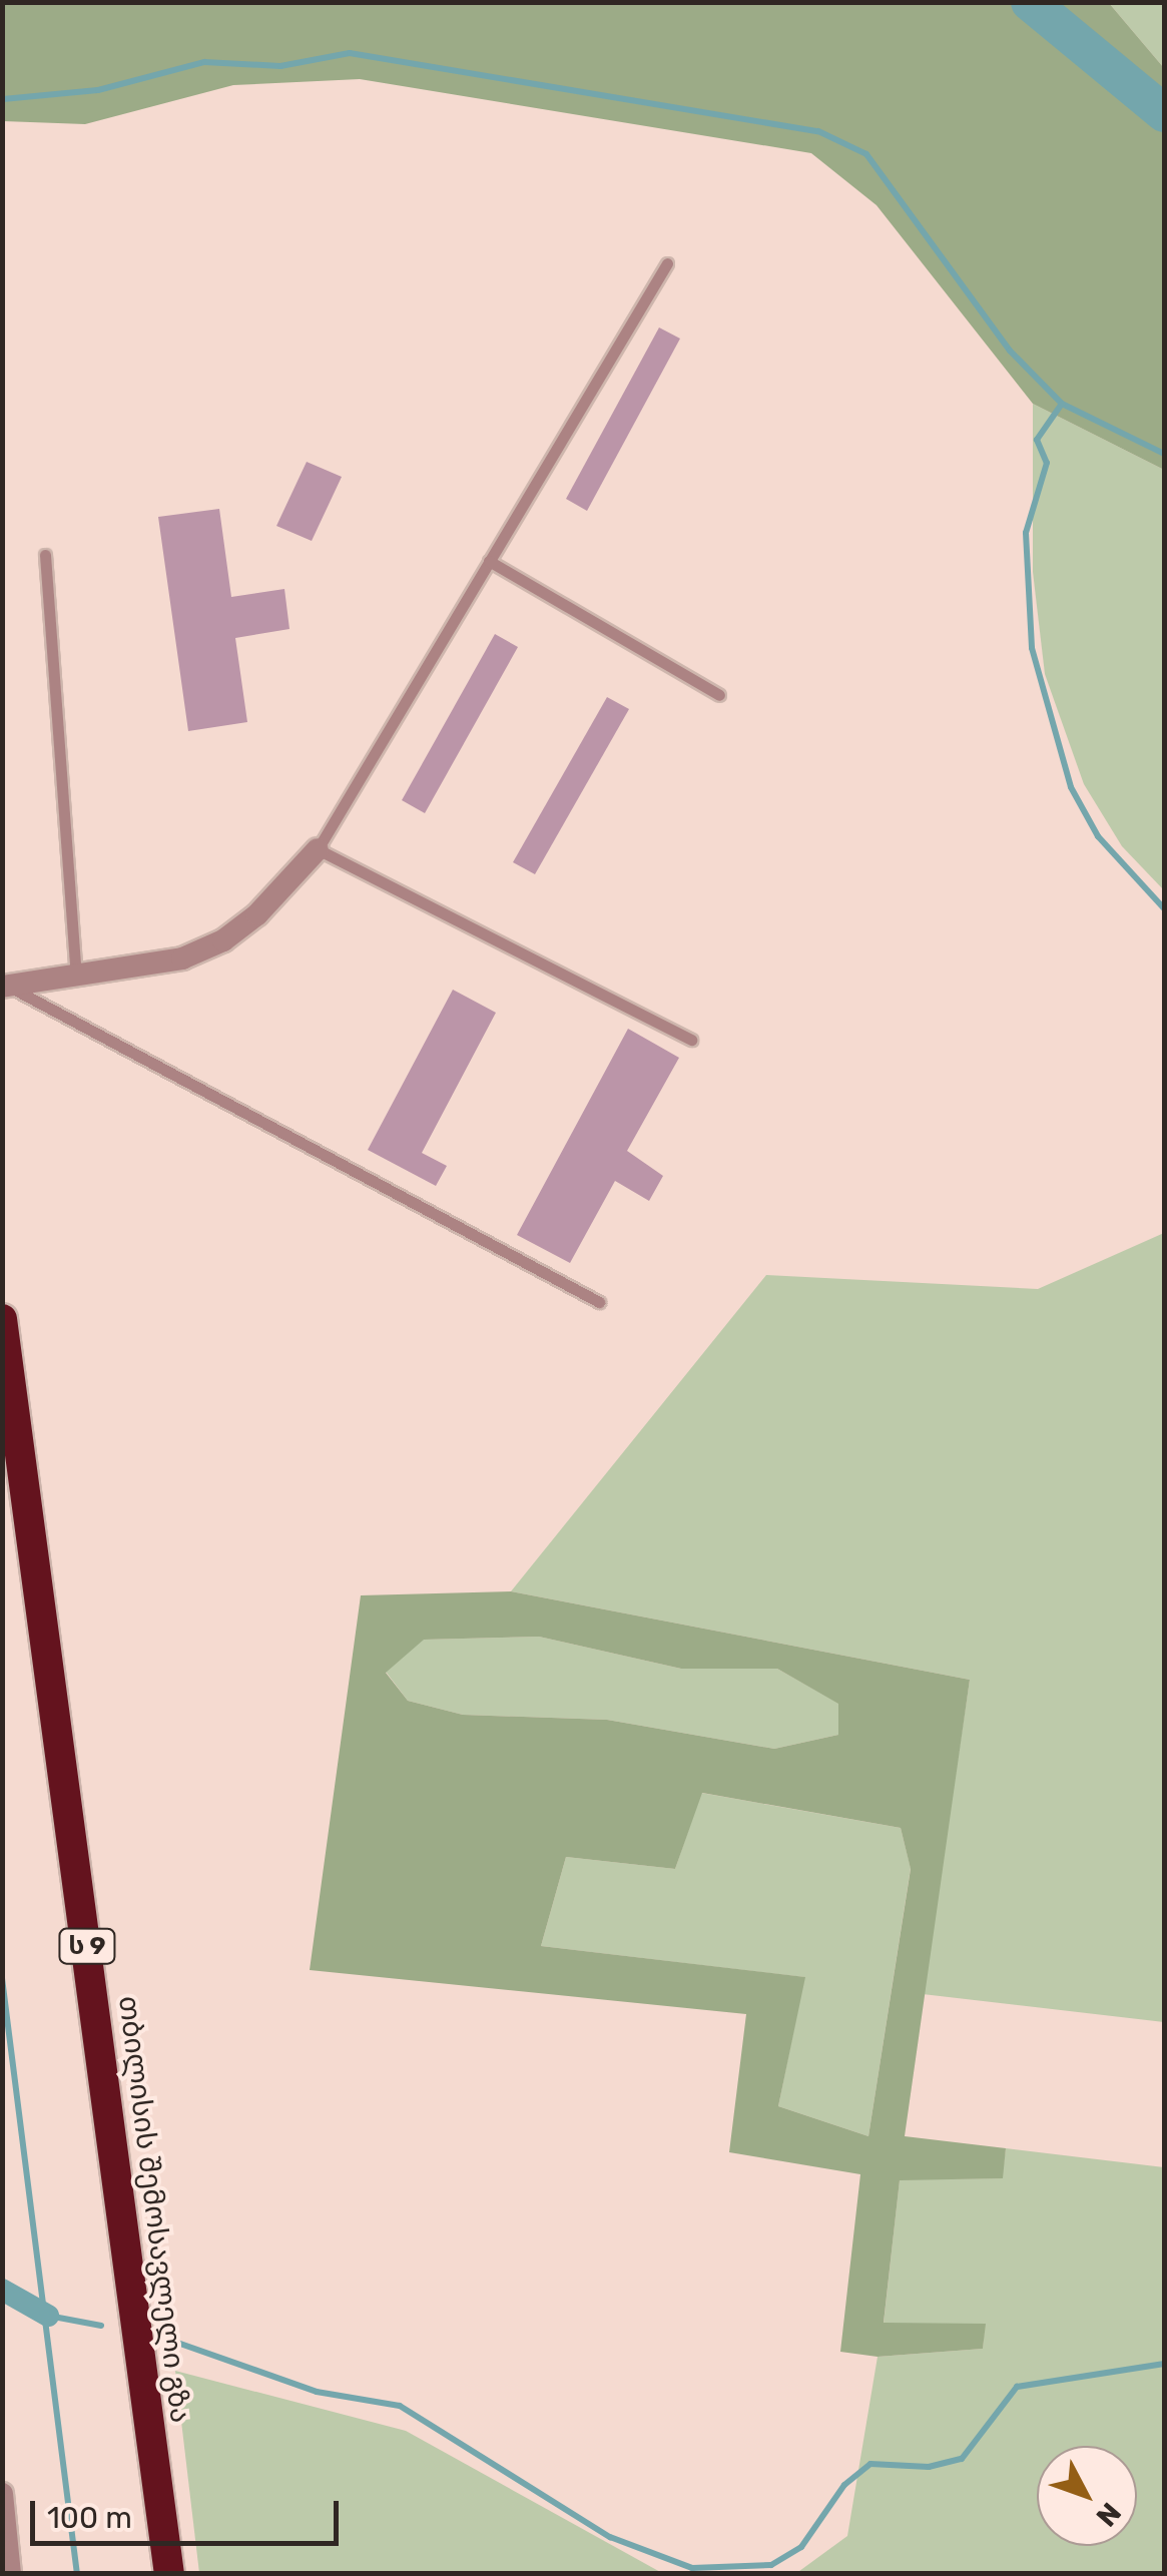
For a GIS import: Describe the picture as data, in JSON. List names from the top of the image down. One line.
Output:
{"streets":{"highway":["ს 9","თბილისის შემოსავლელი გზა"]},"scale_bar":"100 m","north":"bottom right"}
